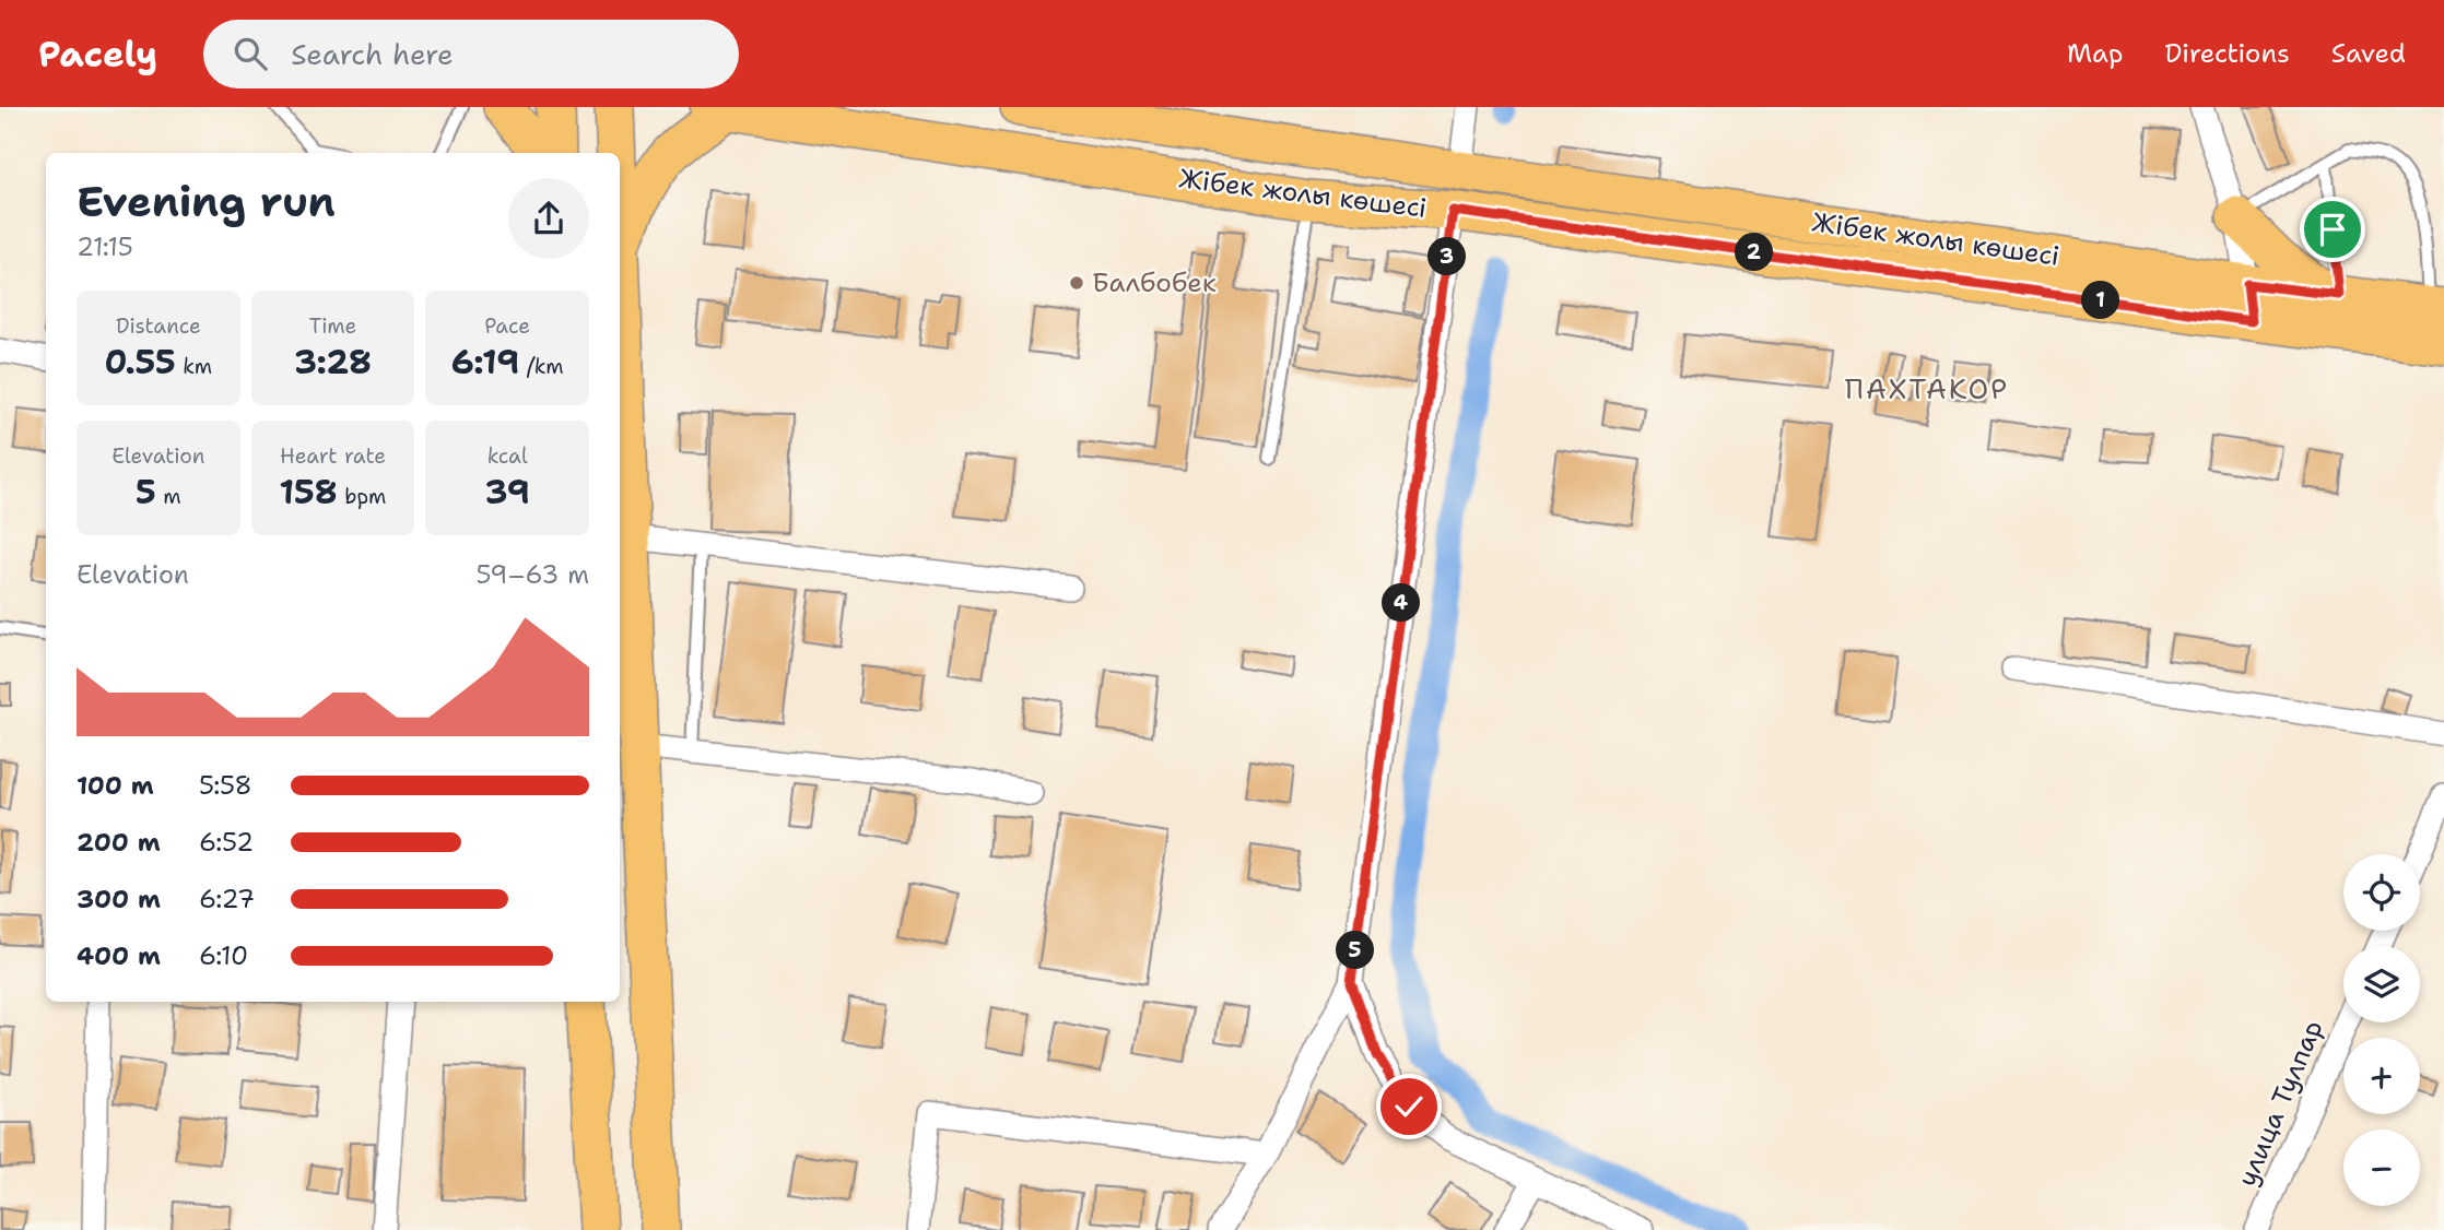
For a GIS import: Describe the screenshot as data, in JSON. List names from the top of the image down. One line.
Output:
{"streets":{"main road":["Жібек жолы көшесі"],"street":["улица Тулпар"]},"districts":["ПАХТАКОР"],"places":["Балбобек"],"page":{"header":"Pacely","search":"Search here","nav":["Map","Directions","Saved"],"heading":["Evening run","21:15"],"pins":["2","3","1","4","5"],"stats":[["Distance","0.55 km"],["Time","3:28"],["Pace","6:19 /km"],["Elevation","5 m"],["Heart rate","158 bpm"],["kcal","39"]],"chart":["Elevation","59–63 m"],"list":[{"name":"100 m","note":"5:58"},{"name":"200 m","note":"6:52"},{"name":"300 m","note":"6:27"},{"name":"400 m","note":"6:10"}],"map_buttons":["+","−"]}}
